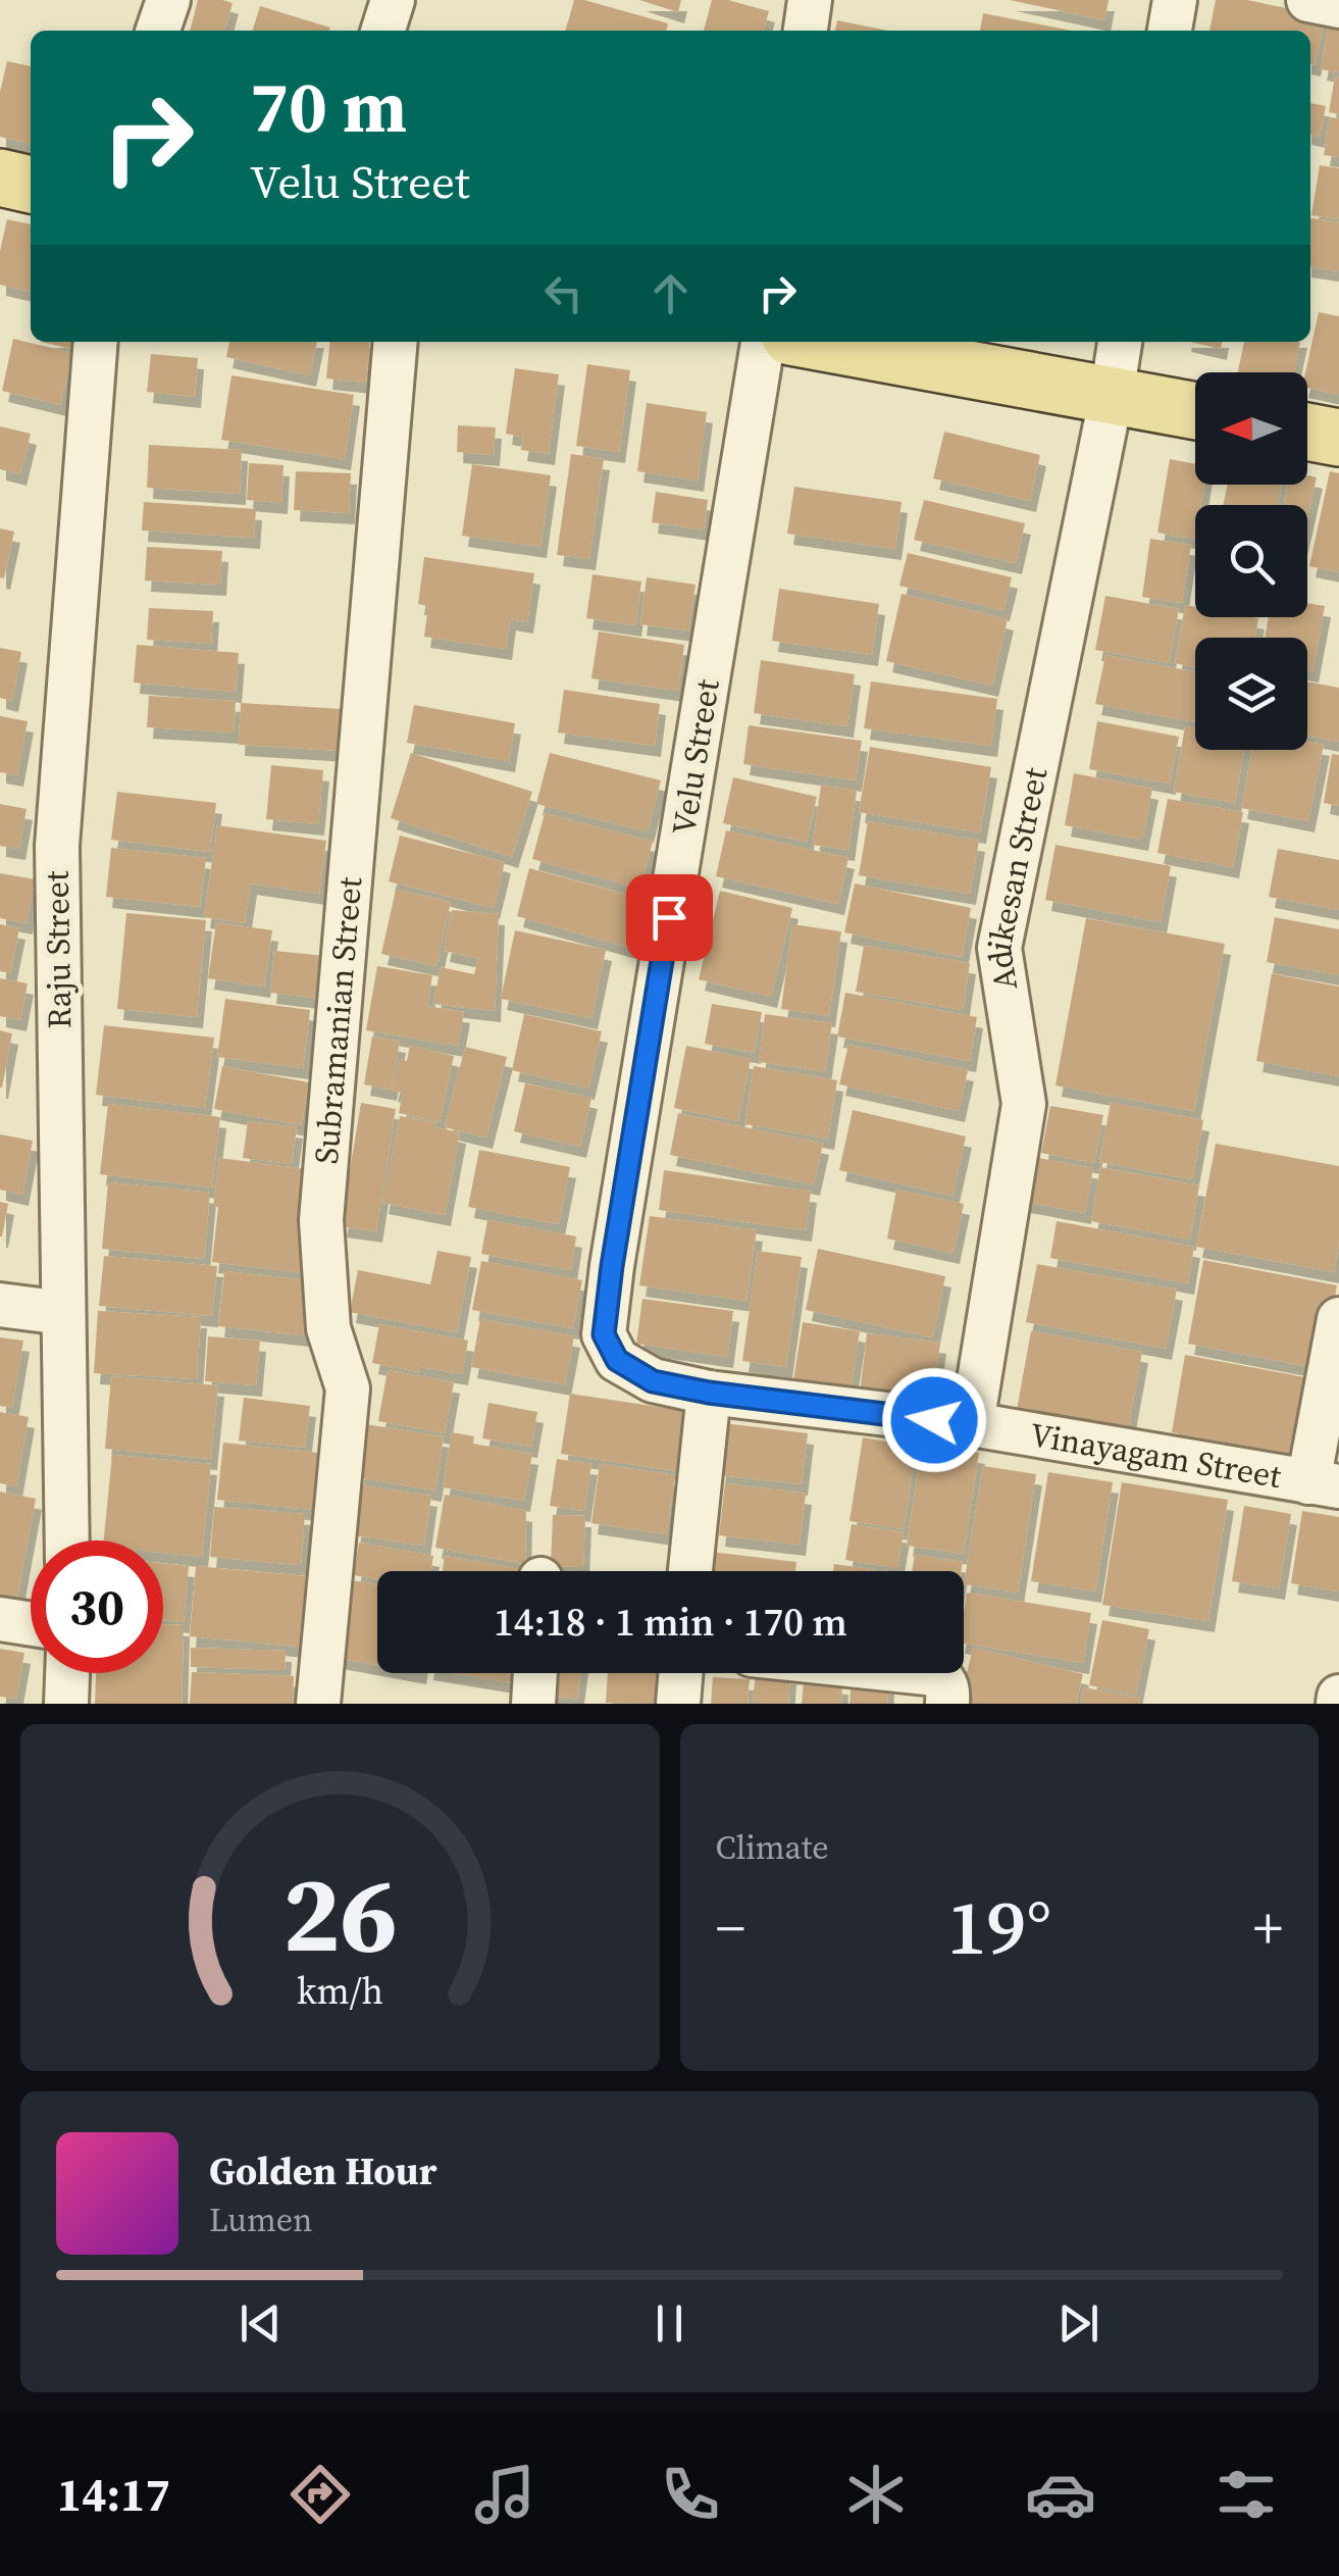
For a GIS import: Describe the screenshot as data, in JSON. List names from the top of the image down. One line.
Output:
{"streets":{"street":["Velu Street","Adikesan Street","Raju Street","Subramanian Street","Vinayagam Street"]},"crossings":[["Velu Street","Adikesan Street"],["Velu Street","Vinayagam Street"],["Adikesan Street","Vinayagam Street"]],"north":"left","page":{"turn":["70 m","Velu Street"],"limit":"30","trip":"14:18 · 1 min · 170 m","tile":"Climate","heat":["−","19°","+"],"song":["Golden Hour","Lumen"],"tabs":"14:17","gauge":["26","km/h"]}}
